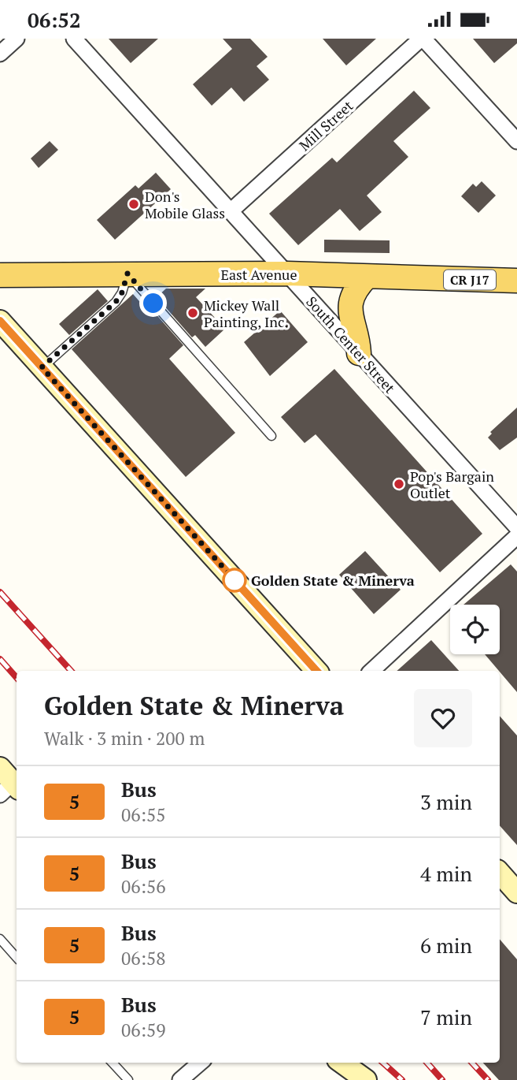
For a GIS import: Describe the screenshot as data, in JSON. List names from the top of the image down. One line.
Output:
{"streets":{"main road":["East Avenue","CR J17"],"street":["Mill Street","South Center Street"]},"crossings":[["Mill Street","South Center Street"],["East Avenue","South Center Street"]],"places":["Don's Mobile Glass","Mickey Wall Painting, Inc.","Pop's Bargain Outlet","Golden State & Minerva"],"lines":["bus line 5"],"page":{"status":"06:52","heading":["Golden State & Minerva","Walk · 3 min · 200 m"],"list":[{"mark":"5","name":"Bus","note":"06:55","value":"3 min"},{"mark":"5","name":"Bus","note":"06:56","value":"4 min"},{"mark":"5","name":"Bus","note":"06:58","value":"6 min"},{"mark":"5","name":"Bus","note":"06:59","value":"7 min"}]}}
